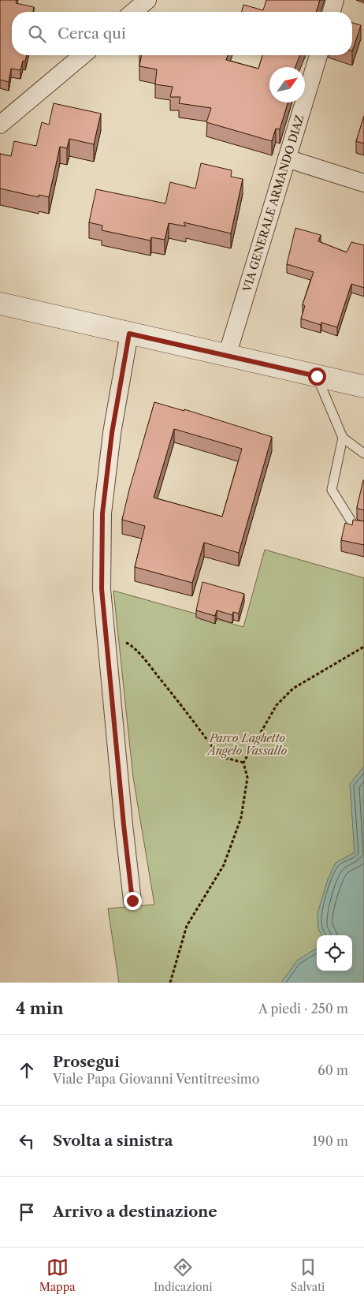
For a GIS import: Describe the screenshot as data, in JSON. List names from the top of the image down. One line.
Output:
{"streets":{"street":["VIA GENERALE ARMANDO DIAZ"]},"parks":["Parco Laghetto Angelo Vassallo"],"north":"top right","page":{"search":"Cerca qui","heading":["4 min","A piedi · 250 m"],"list":[["Prosegui","Viale Papa Giovanni Ventitreesimo","60 m"],["Svolta a sinistra","190 m"],"Arrivo a destinazione"],"nav":["Mappa","Indicazioni","Salvati"]}}
